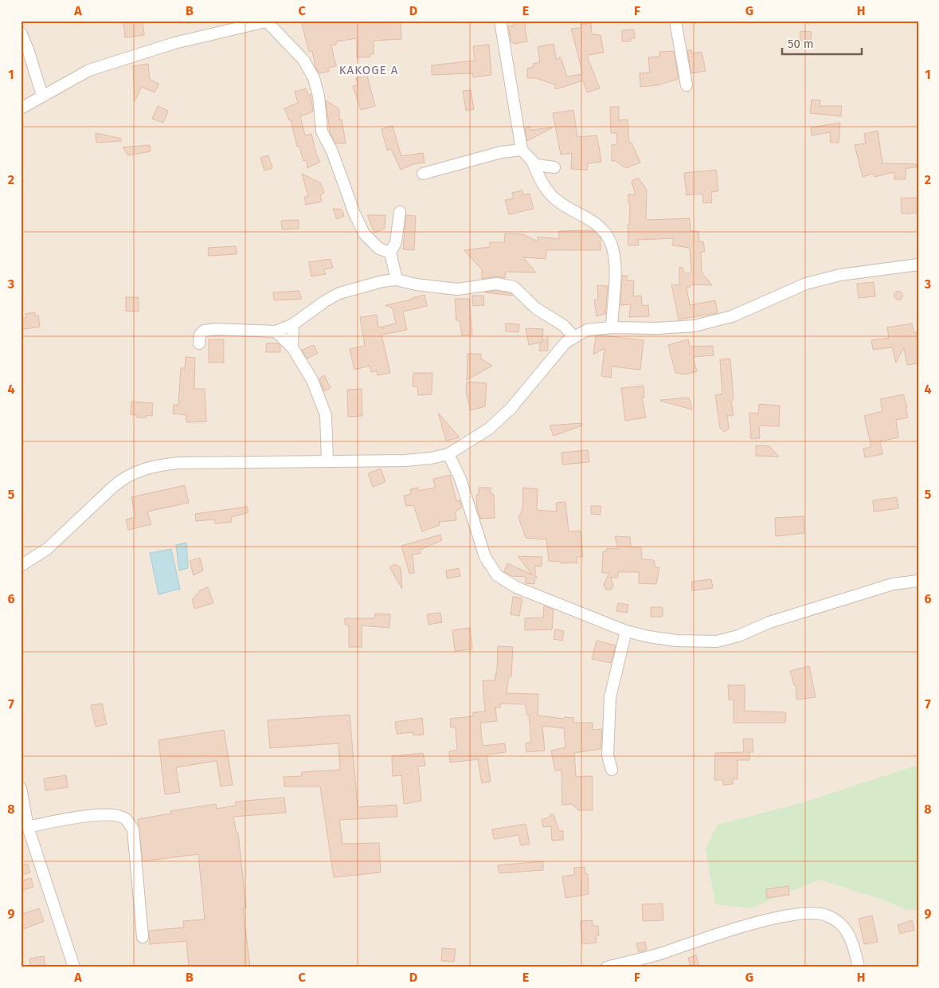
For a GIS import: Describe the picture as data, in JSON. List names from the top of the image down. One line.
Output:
{"districts":["KAKOGE A"],"scale_bar":"50 m","grid":{"columns":["A","B","C","D","E","F","G","H"],"rows":["1","2","3","4","5","6","7","8","9"]}}
